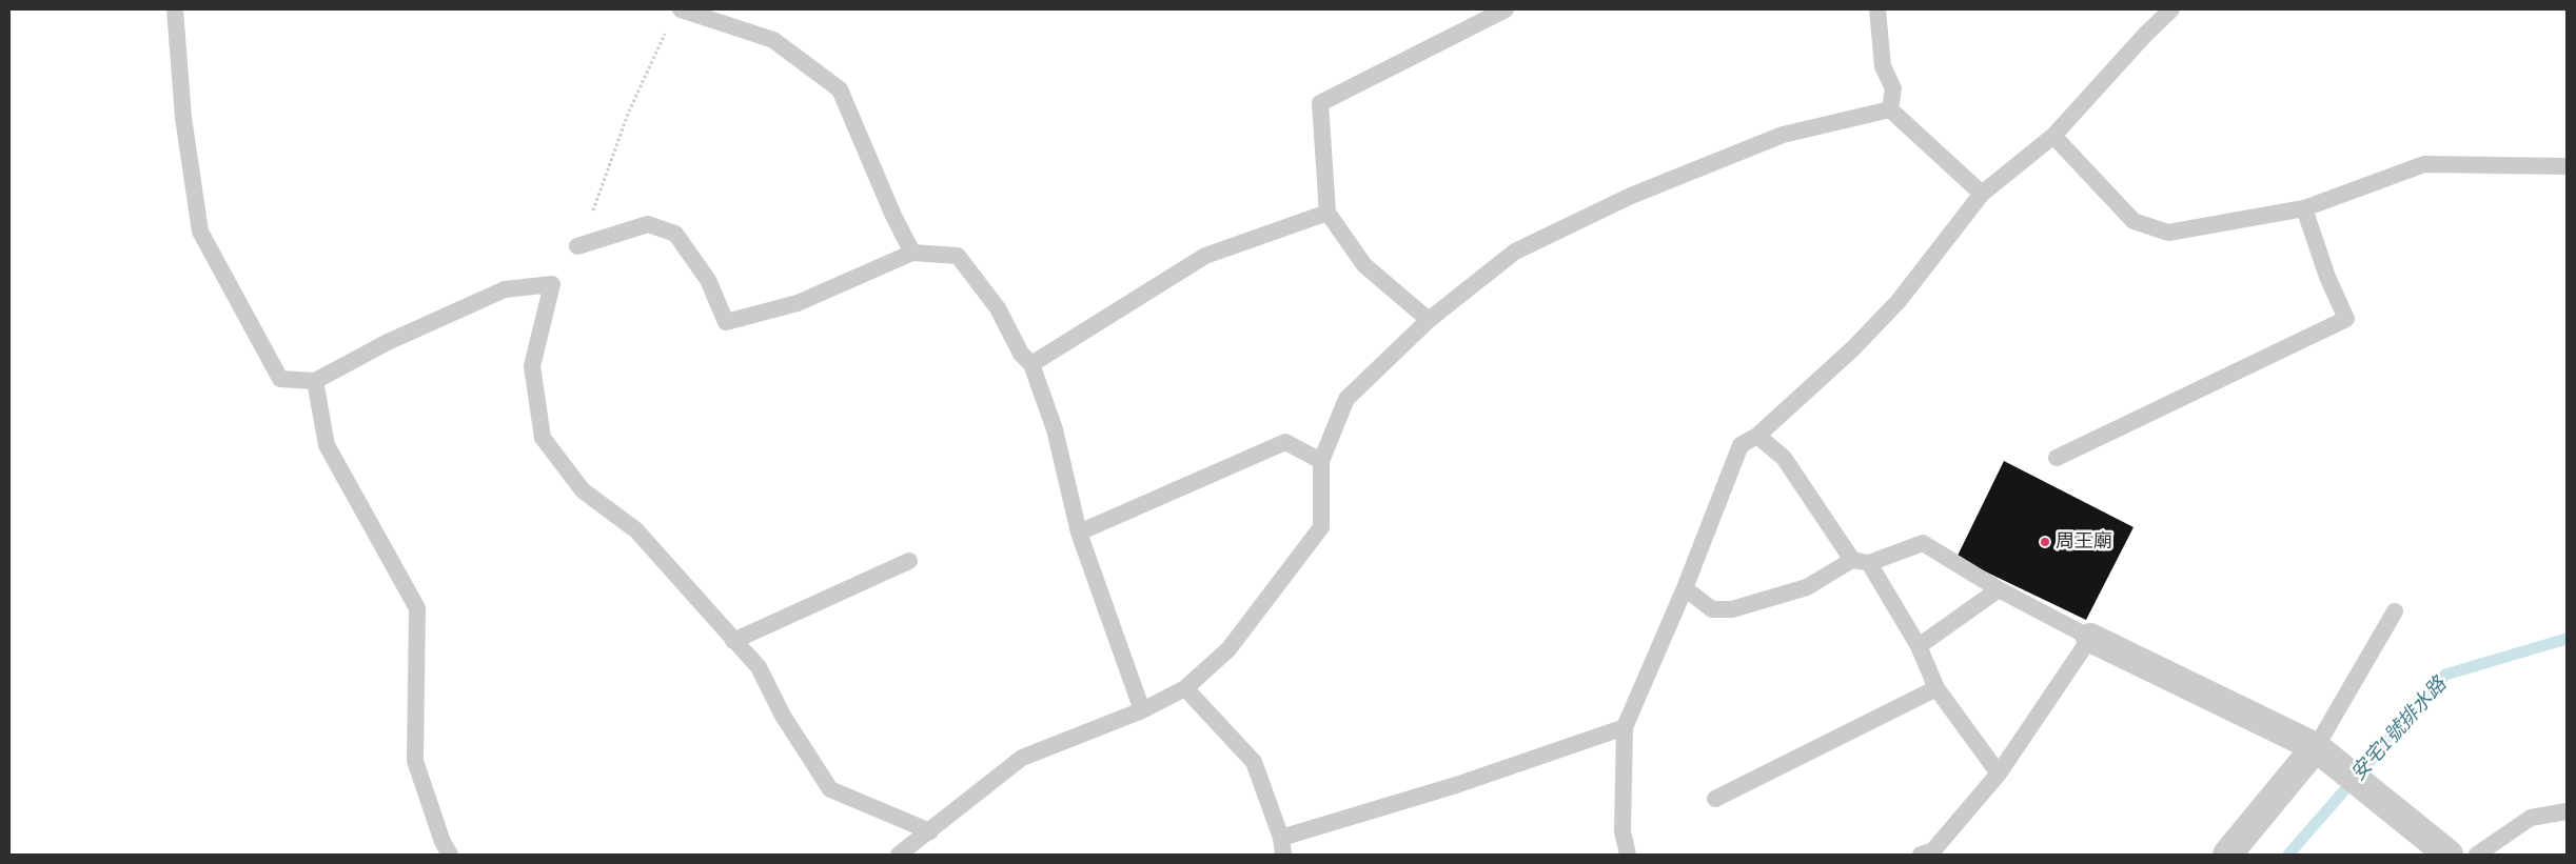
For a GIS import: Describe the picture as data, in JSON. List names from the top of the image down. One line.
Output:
{"water":["安宅1號排水路"],"places":["周王廟"]}
